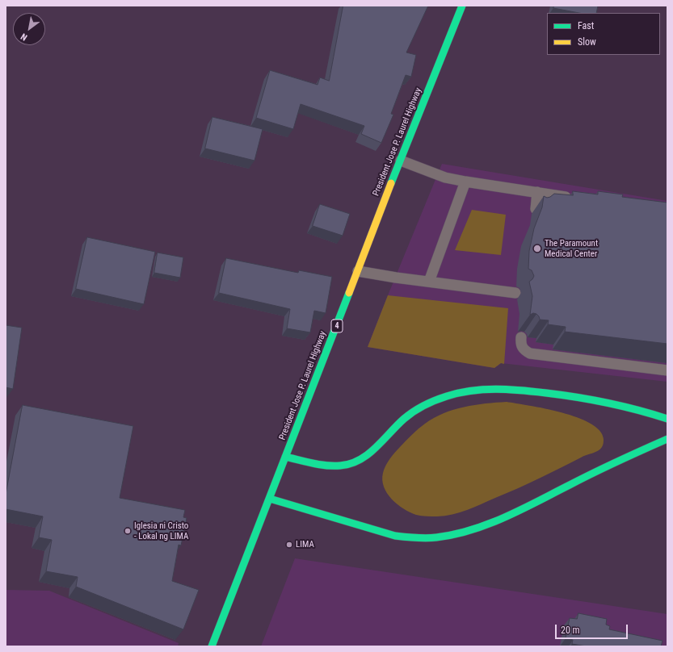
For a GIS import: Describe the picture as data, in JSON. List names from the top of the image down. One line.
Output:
{"streets":{"main road":["President Jose P. Laurel Highway","4"]},"places":["The Paramount Medical Center","Iglesia ni Cristo - Lokal ng LIMA","LIMA"],"legend":["Fast","Slow"],"scale_bar":"20 m","north":"bottom left"}
